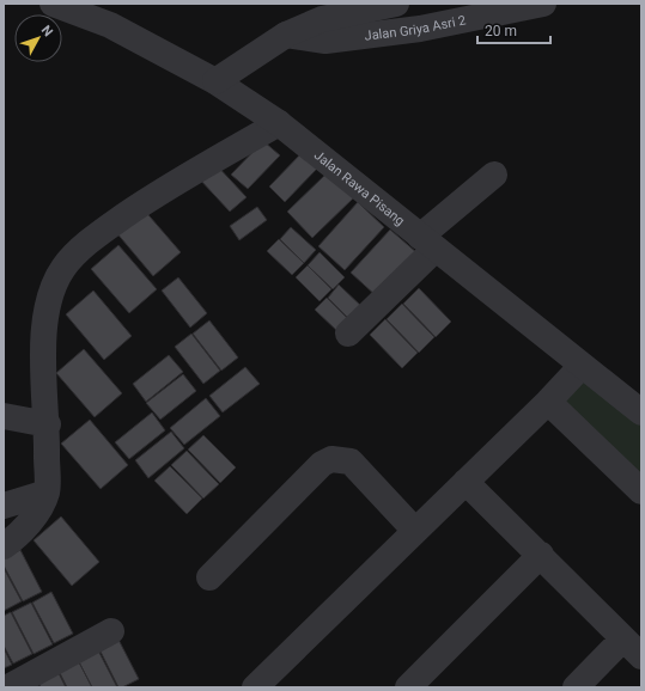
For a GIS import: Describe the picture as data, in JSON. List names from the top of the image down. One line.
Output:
{"streets":{"street":["Jalan Griya Asri 2","Jalan Rawa Pisang"]},"crossings":[["Jalan Griya Asri 2","Jalan Rawa Pisang"]],"scale_bar":"20 m","north":"top right"}
